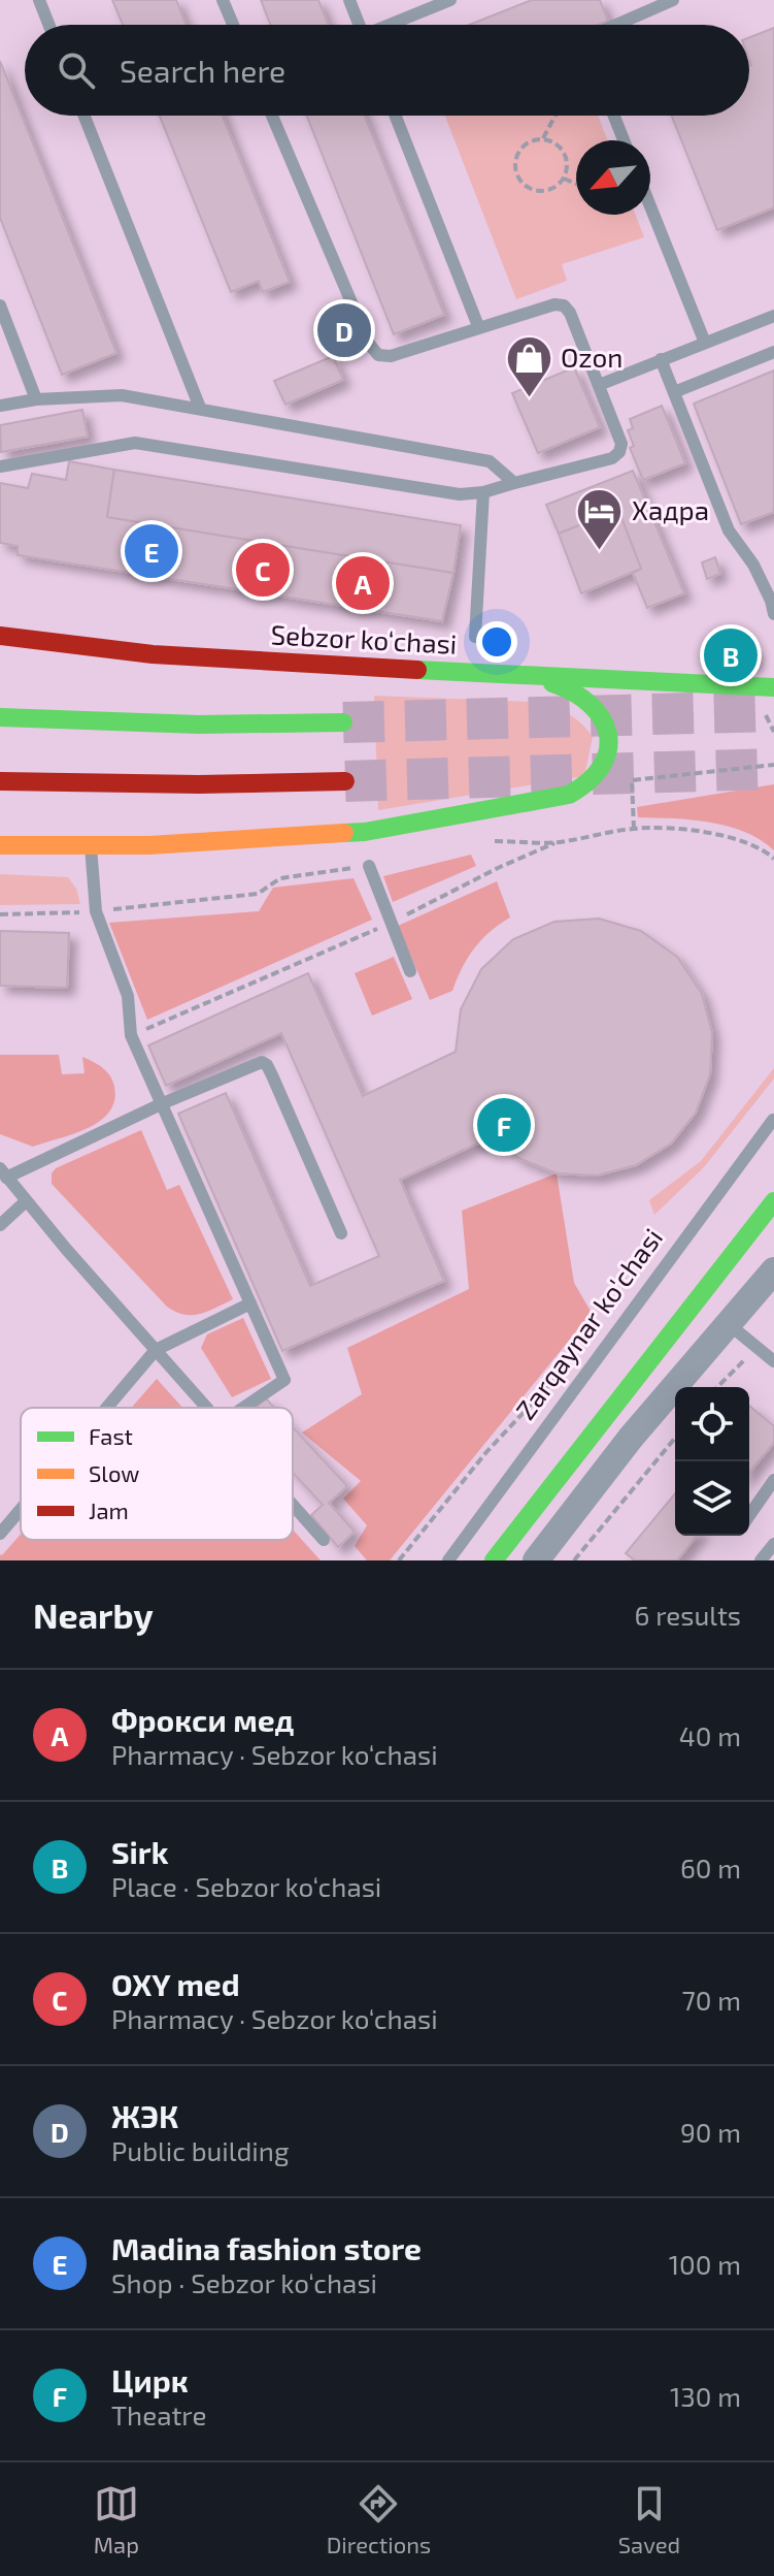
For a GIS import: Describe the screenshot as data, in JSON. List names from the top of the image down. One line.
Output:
{"streets":{"street":["Sebzor ko‘chasi"],"lane":["Zarqaynar ko'chasi"]},"places":{"shop":["Ozon"],"hotel":["Хадра"]},"legend":["Fast","Slow","Jam"],"north":"bottom left","page":{"search":"Search here","pins":["D","E","C","A","B","F"],"heading":["Nearby","6 results"],"list":[{"mark":"A","name":"Фрокси мед","note":"Pharmacy · Sebzor ko‘chasi","value":"40 m"},{"mark":"B","name":"Sirk","note":"Place · Sebzor ko‘chasi","value":"60 m"},{"mark":"C","name":"OXY med","note":"Pharmacy · Sebzor ko‘chasi","value":"70 m"},{"mark":"D","name":"ЖЭК","note":"Public building","value":"90 m"},{"mark":"E","name":"Madina fashion store","note":"Shop · Sebzor ko‘chasi","value":"100 m"},{"mark":"F","name":"Цирк","note":"Theatre","value":"130 m"}],"nav":["Map","Directions","Saved"]}}
